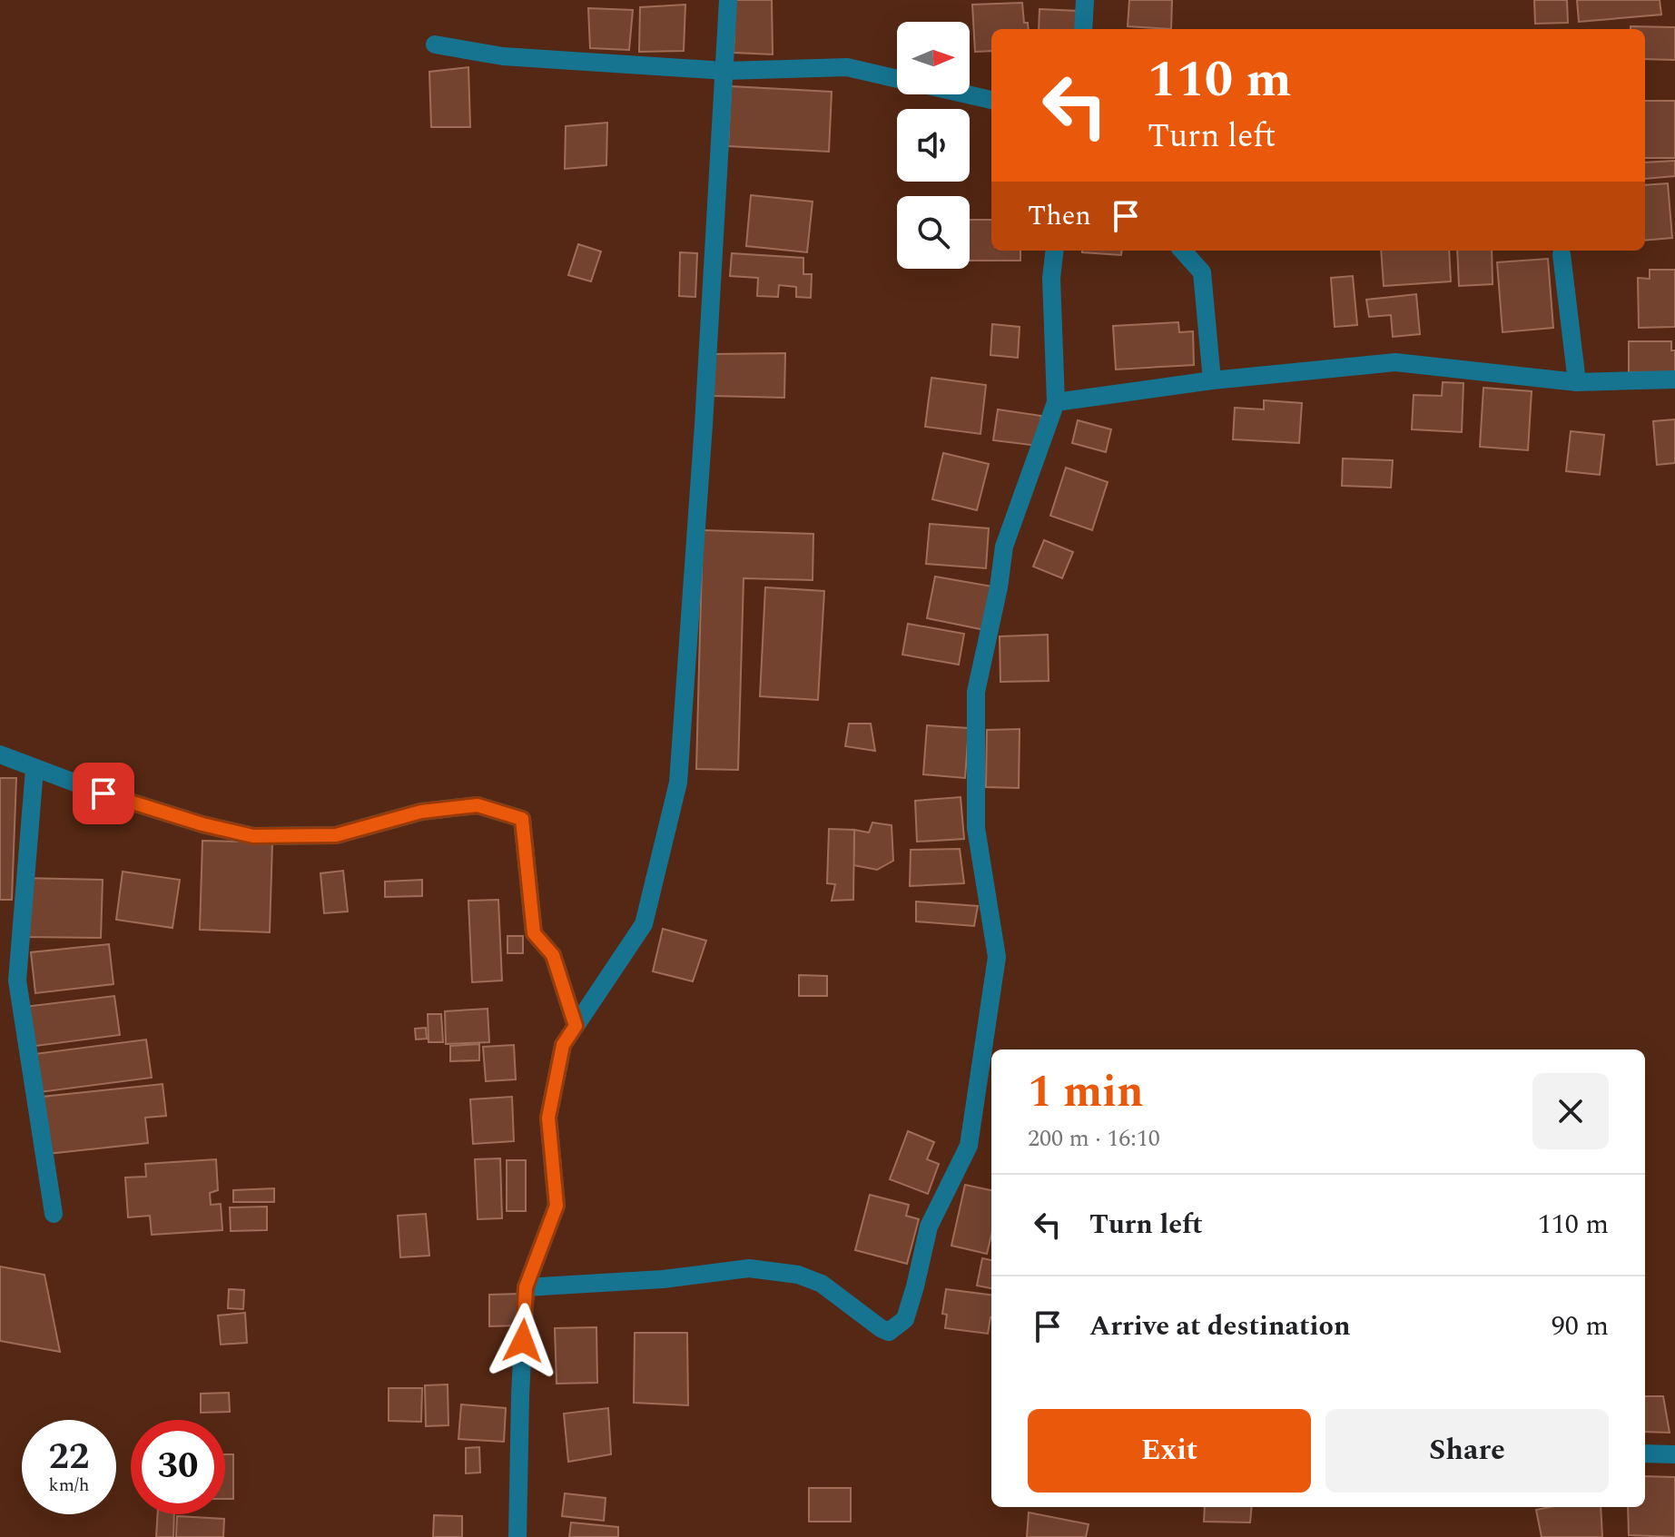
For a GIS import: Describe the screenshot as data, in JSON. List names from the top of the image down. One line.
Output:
{"north":"right","page":{"turn":["110 m","Turn left"],"then":"Then","heading":["1 min","200 m · 16:10"],"list":[{"name":"Turn left","value":"110 m"},{"name":"Arrive at destination","value":"90 m"}],"buttons":["Exit","Share"],"speed":"22 km/h","limit":"30"}}
